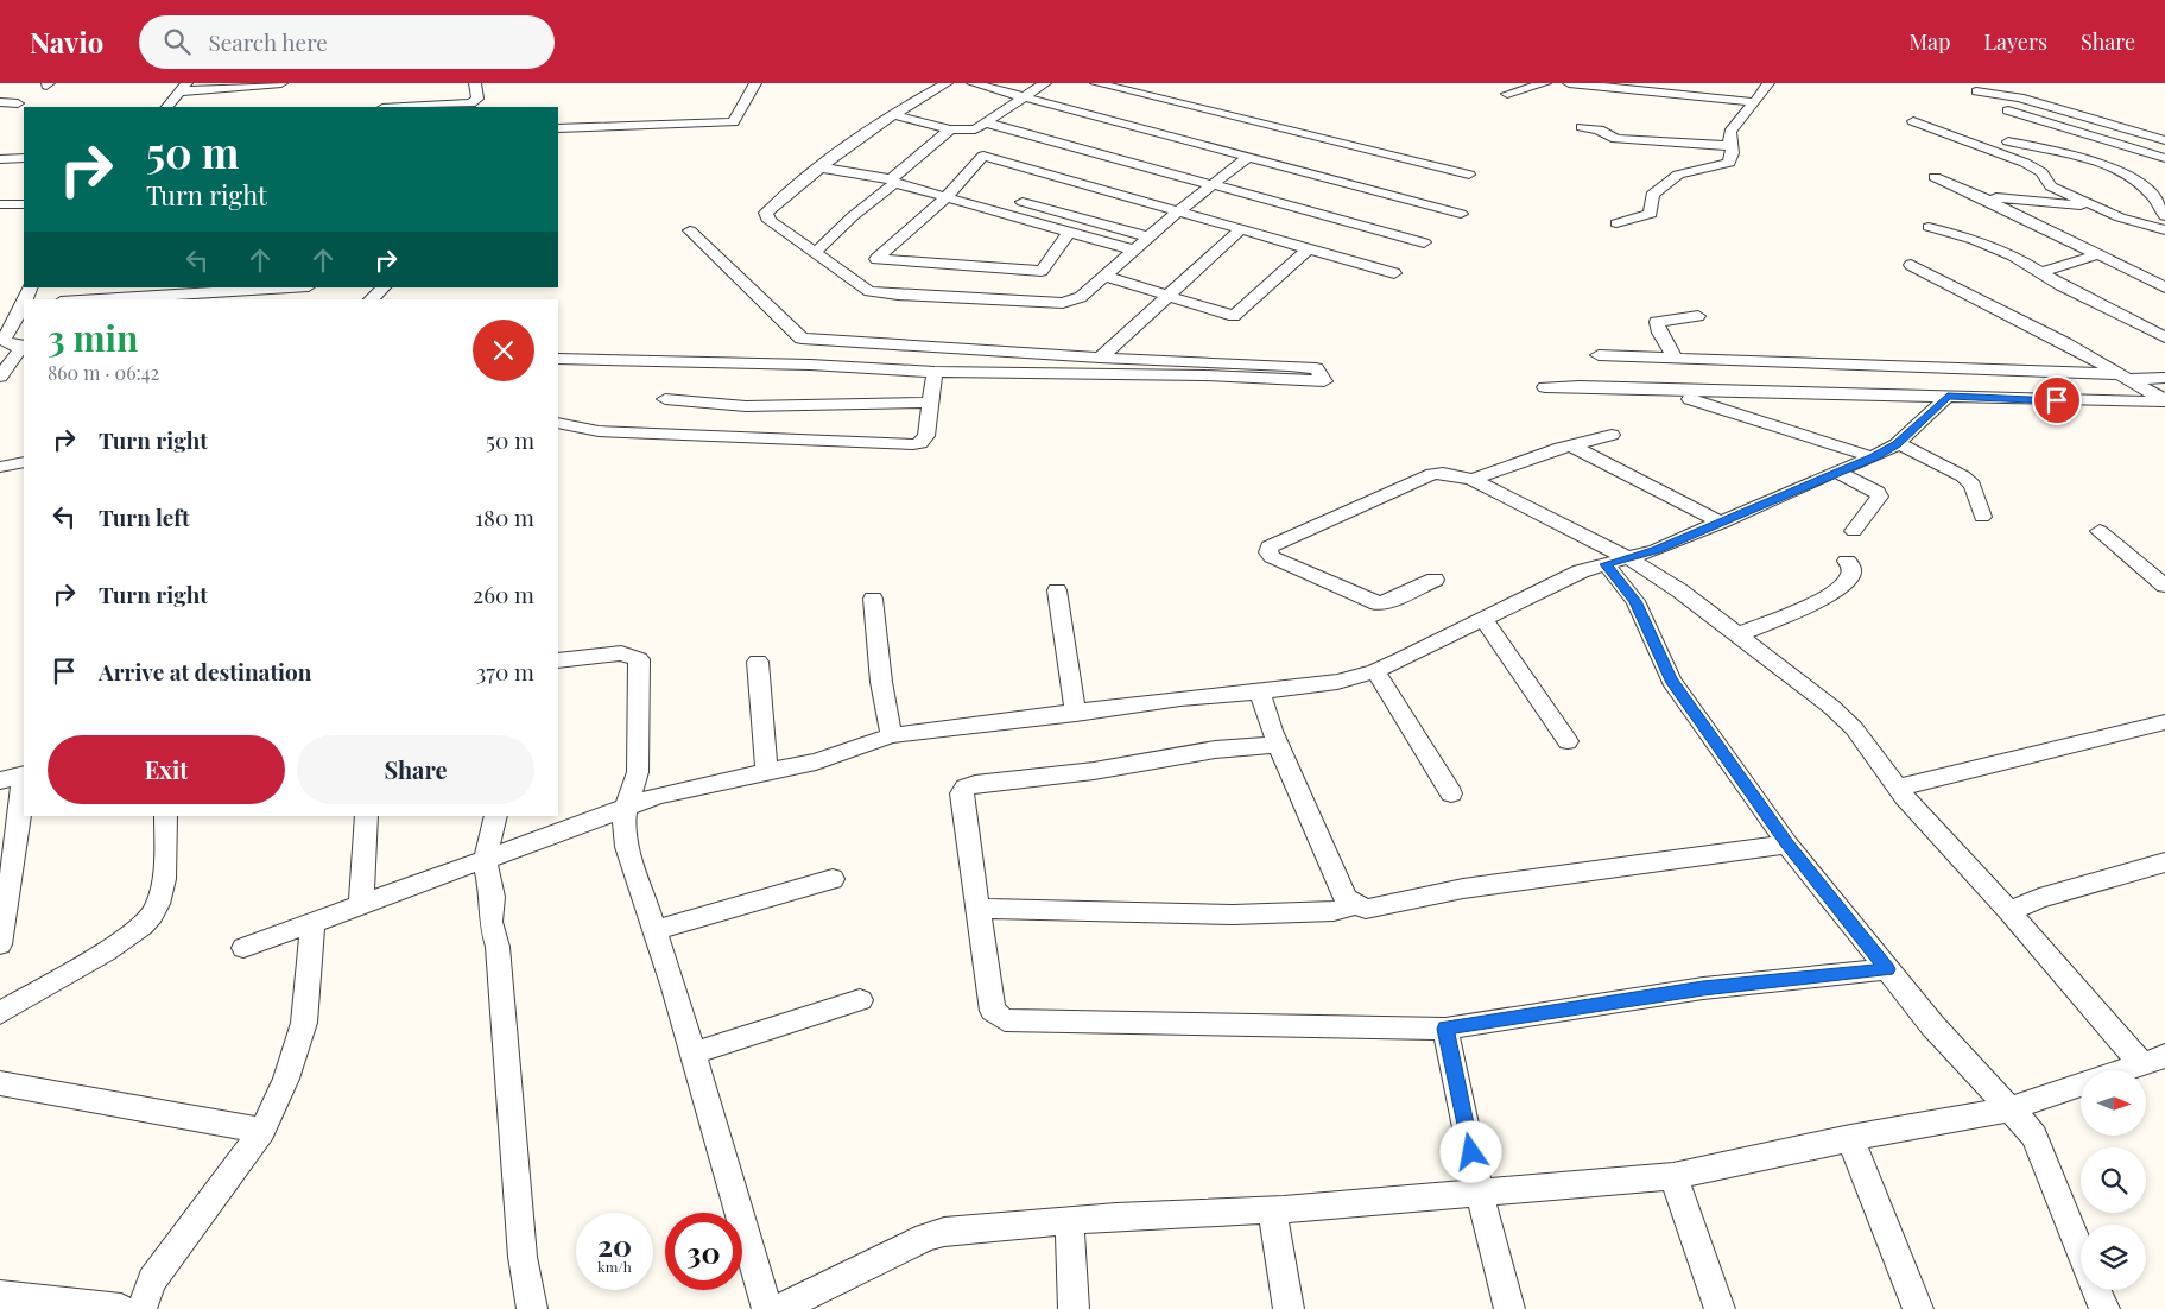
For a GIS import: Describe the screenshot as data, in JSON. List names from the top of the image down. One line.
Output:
{"north":"right","page":{"header":"Navio","search":"Search here","nav":["Map","Layers","Share"],"turn":["50 m","Turn right"],"heading":["3 min","860 m · 06:42"],"list":[{"name":"Turn right","value":"50 m"},{"name":"Turn left","value":"180 m"},{"name":"Turn right","value":"260 m"},{"name":"Arrive at destination","value":"370 m"}],"buttons":["Exit","Share"],"speed":"20 km/h","limit":"30"}}
